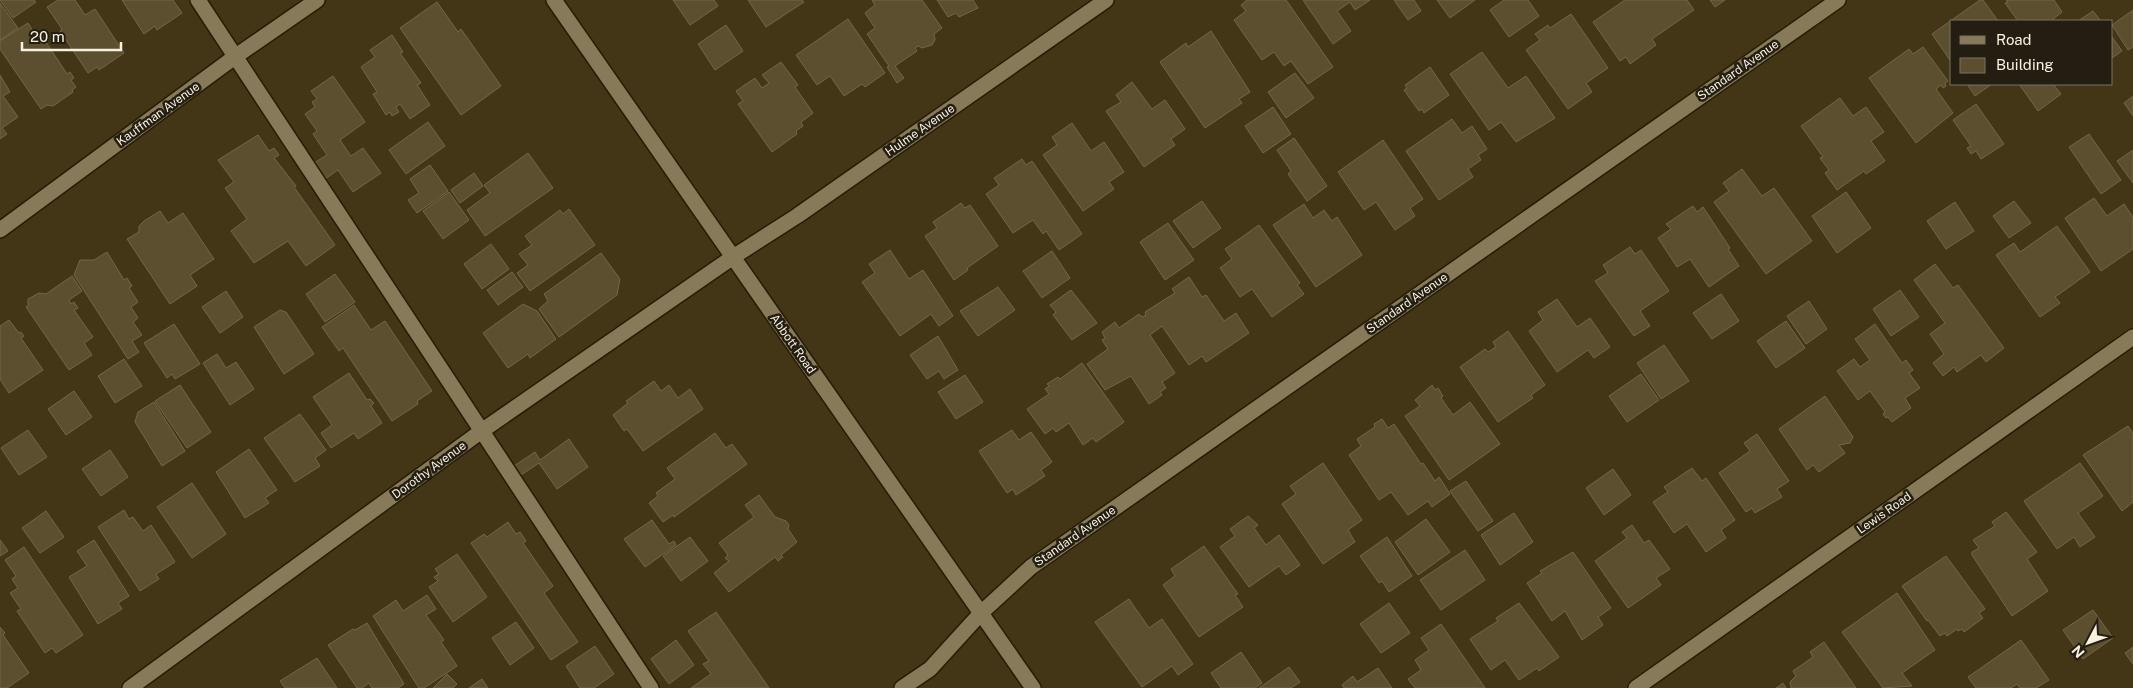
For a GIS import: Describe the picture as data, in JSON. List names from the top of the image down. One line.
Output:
{"streets":{"street":["Standard Avenue","Kauffman Avenue","Hulme Avenue","Abbott Road","Dorothy Avenue","Lewis Road"]},"crossings":[["Standard Avenue","Abbott Road"],["Hulme Avenue","Abbott Road"],["Hulme Avenue","Dorothy Avenue"],["Abbott Road","Dorothy Avenue"]],"legend":["Road","Building"],"scale_bar":"20 m","north":"bottom left"}
